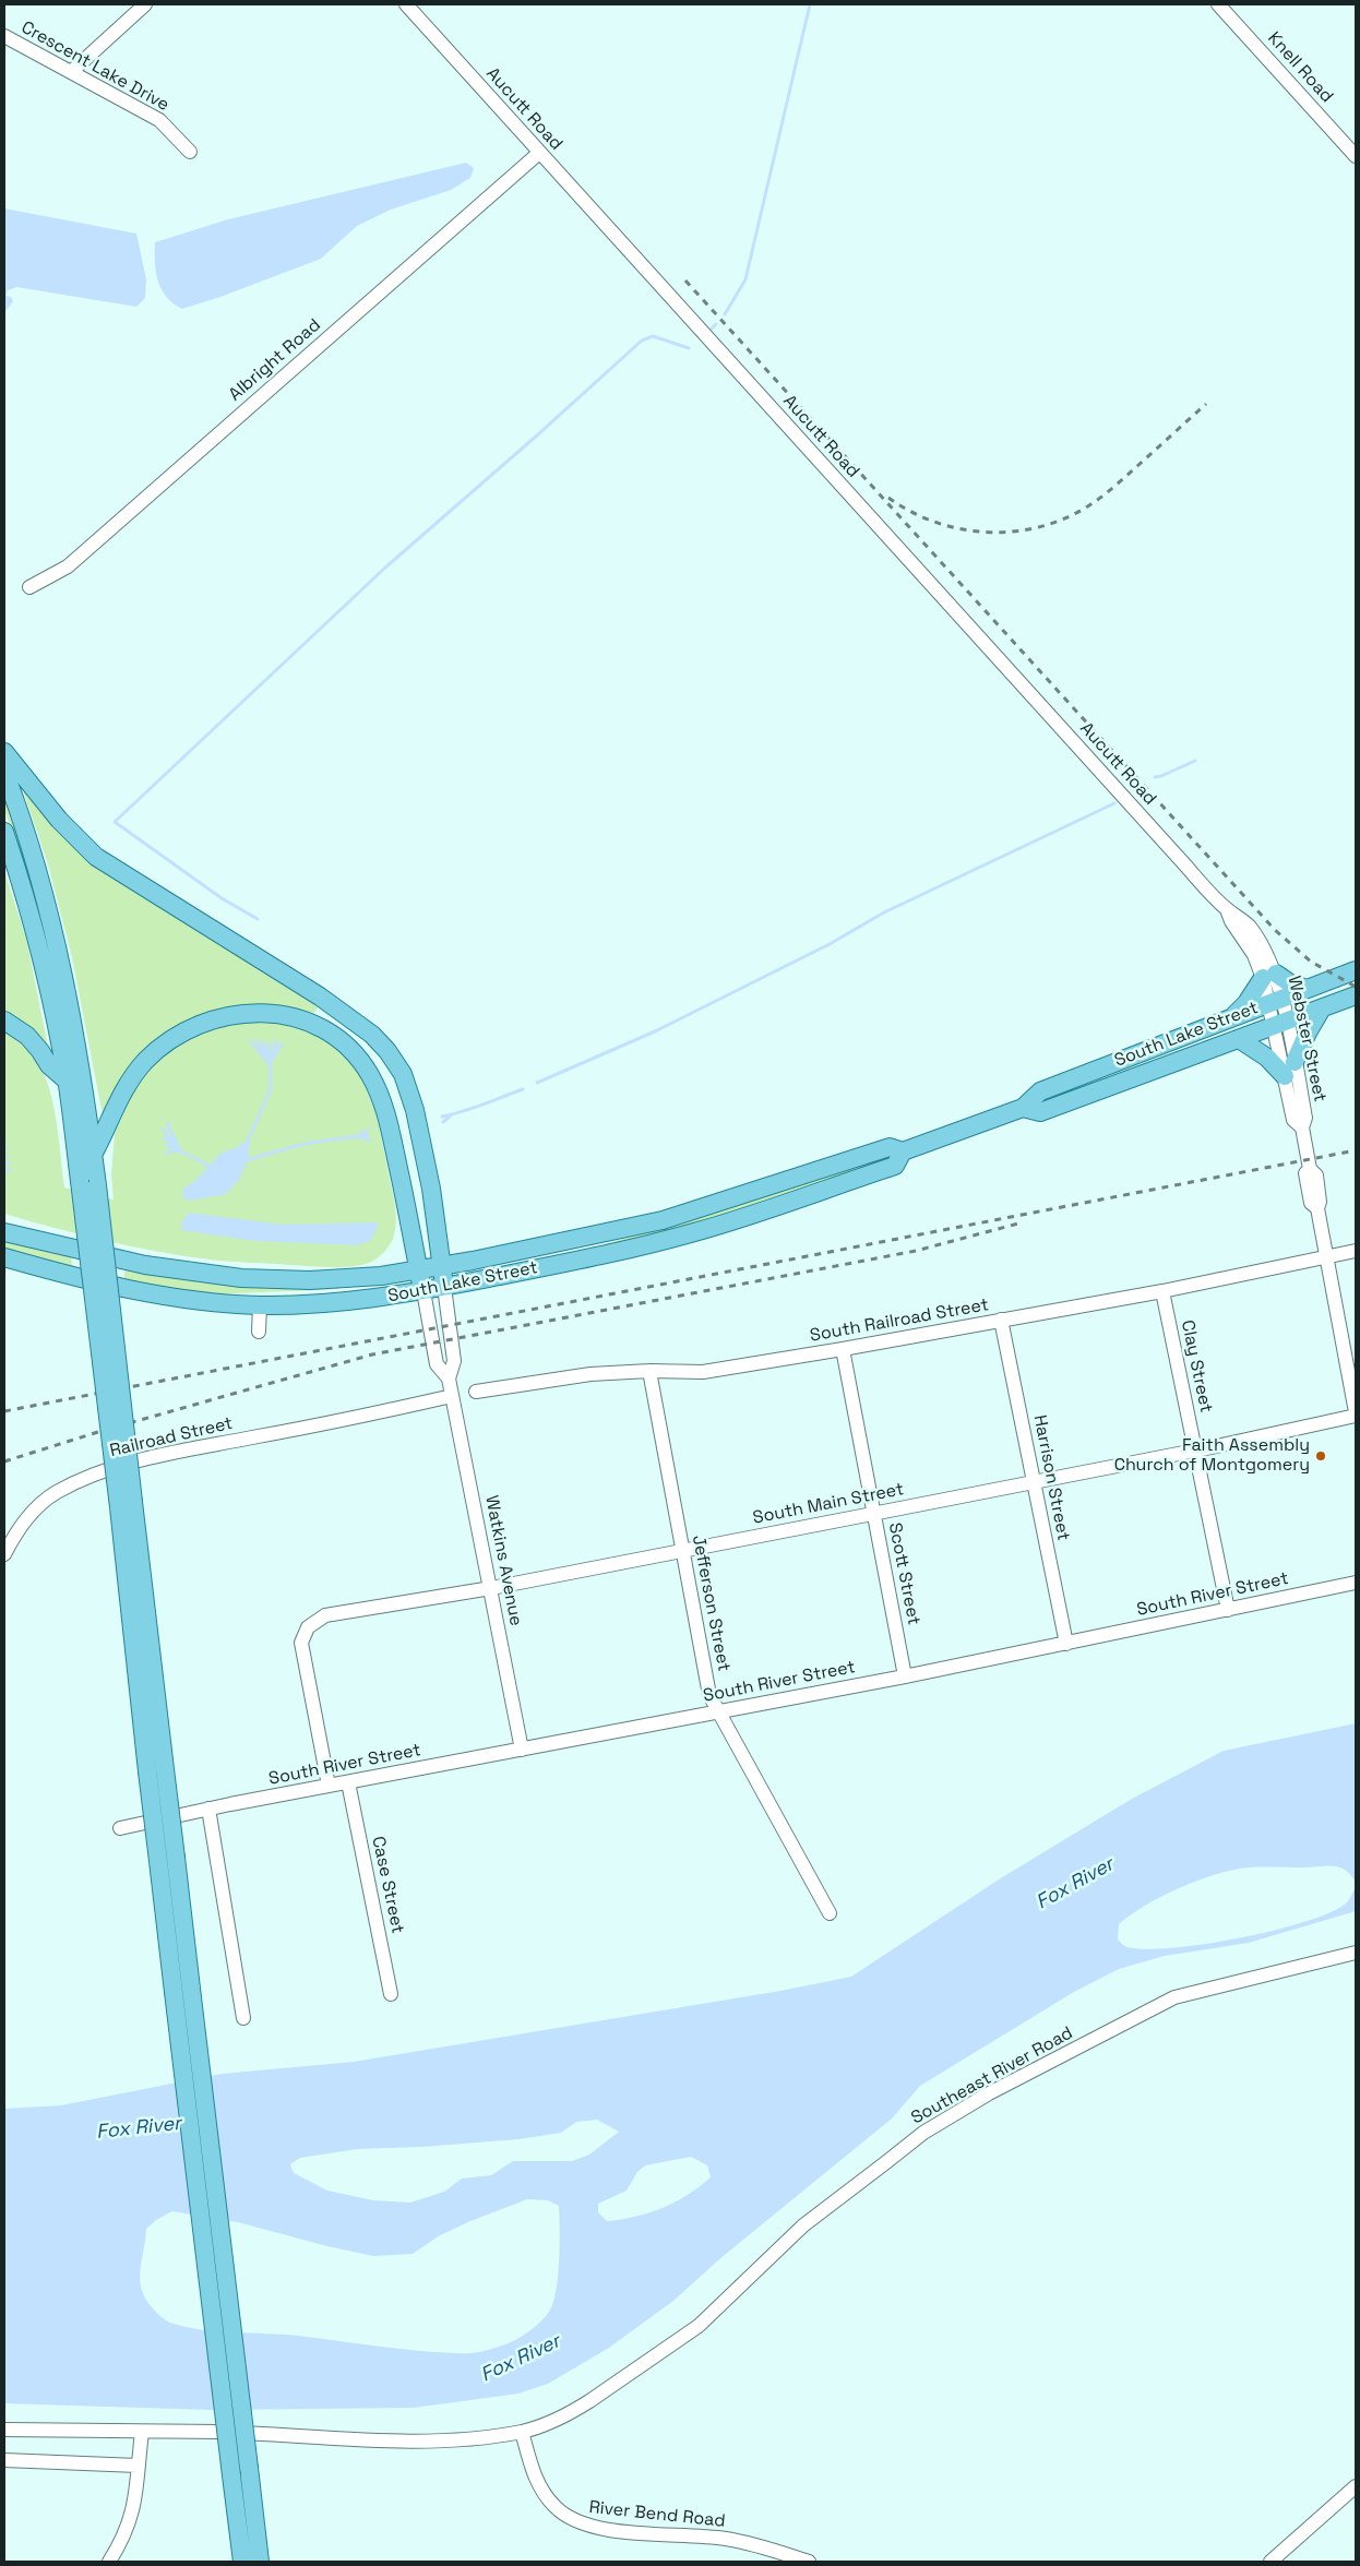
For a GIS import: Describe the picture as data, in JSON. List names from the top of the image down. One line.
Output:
{"streets":{"main road":["South Lake Street"],"street":["Crescent Lake Drive","Knell Road","Aucutt Road","Albright Road","Webster Street","South Railroad Street","Clay Street","Railroad Street","Harrison Street","South Main Street","Watkins Avenue","Scott Street","South River Street","Jefferson Street","Case Street","Southeast River Road","River Bend Road"]},"crossings":[["Aucutt Road","Albright Road"],["Aucutt Road","Webster Street"],["South Lake Street","Webster Street"],["South Lake Street","Watkins Avenue"],["Webster Street","South Railroad Street"],["Webster Street","South Main Street"],["South Railroad Street","Clay Street"],["South Railroad Street","Harrison Street"],["South Railroad Street","Scott Street"],["South Railroad Street","Jefferson Street"],["Clay Street","South Main Street"],["Clay Street","South River Street"],["Railroad Street","Watkins Avenue"],["Harrison Street","South Main Street"],["Harrison Street","South River Street"],["South Main Street","Watkins Avenue"],["South Main Street","Scott Street"],["South Main Street","South River Street"],["South Main Street","Jefferson Street"],["Watkins Avenue","South River Street"],["Scott Street","South River Street"],["South River Street","Jefferson Street"],["South River Street","Case Street"],["Southeast River Road","River Bend Road"]],"water":["Fox River"],"places":["Faith Assembly Church of Montgomery"]}
